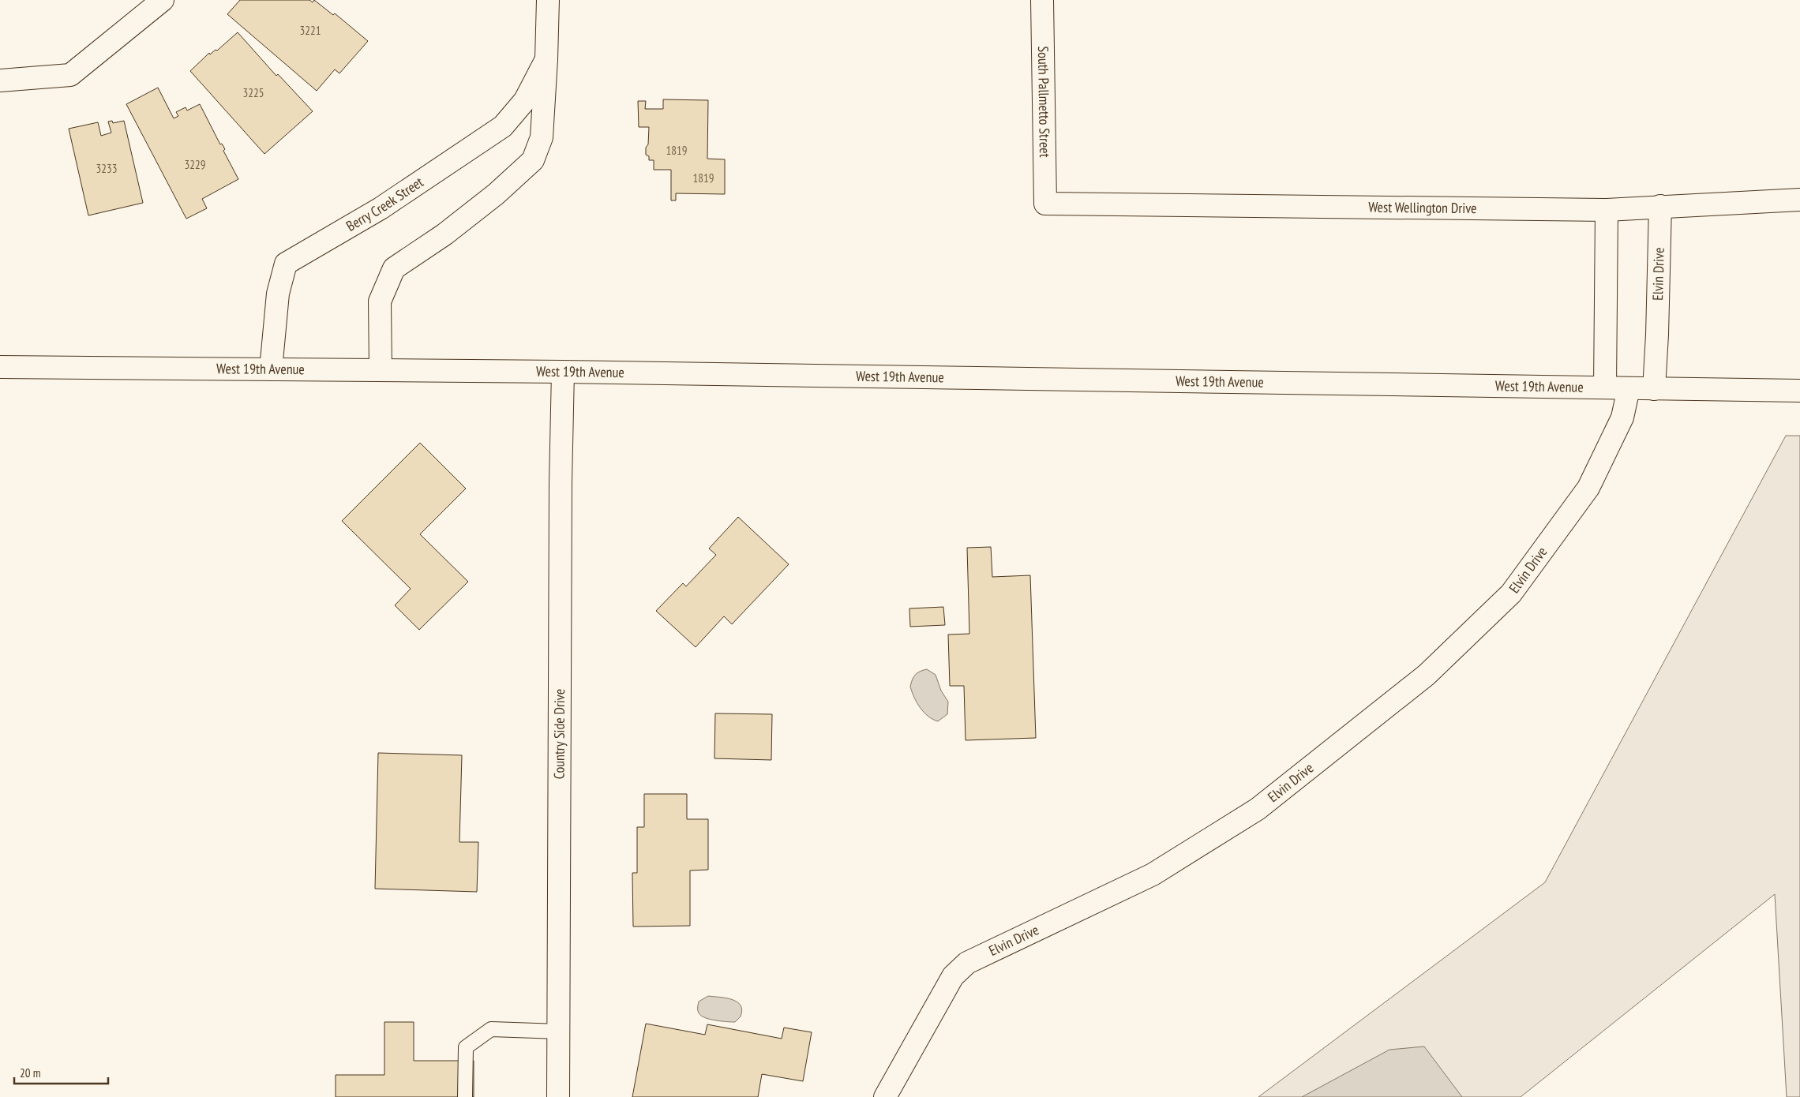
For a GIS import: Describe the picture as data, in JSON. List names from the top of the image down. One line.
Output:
{"streets":{"street":["South Pallmetto Street","Berry Creek Street","West Wellington Drive","Elvin Drive","West 19th Avenue","Country Side Drive"]},"crossings":[["South Pallmetto Street","West Wellington Drive"],["Berry Creek Street","West 19th Avenue"],["West Wellington Drive","Elvin Drive"],["Elvin Drive","West 19th Avenue"],["West 19th Avenue","Country Side Drive"]],"house_numbers":["3221","3225","1819","3229","3233","1819"],"scale_bar":"20 m"}
